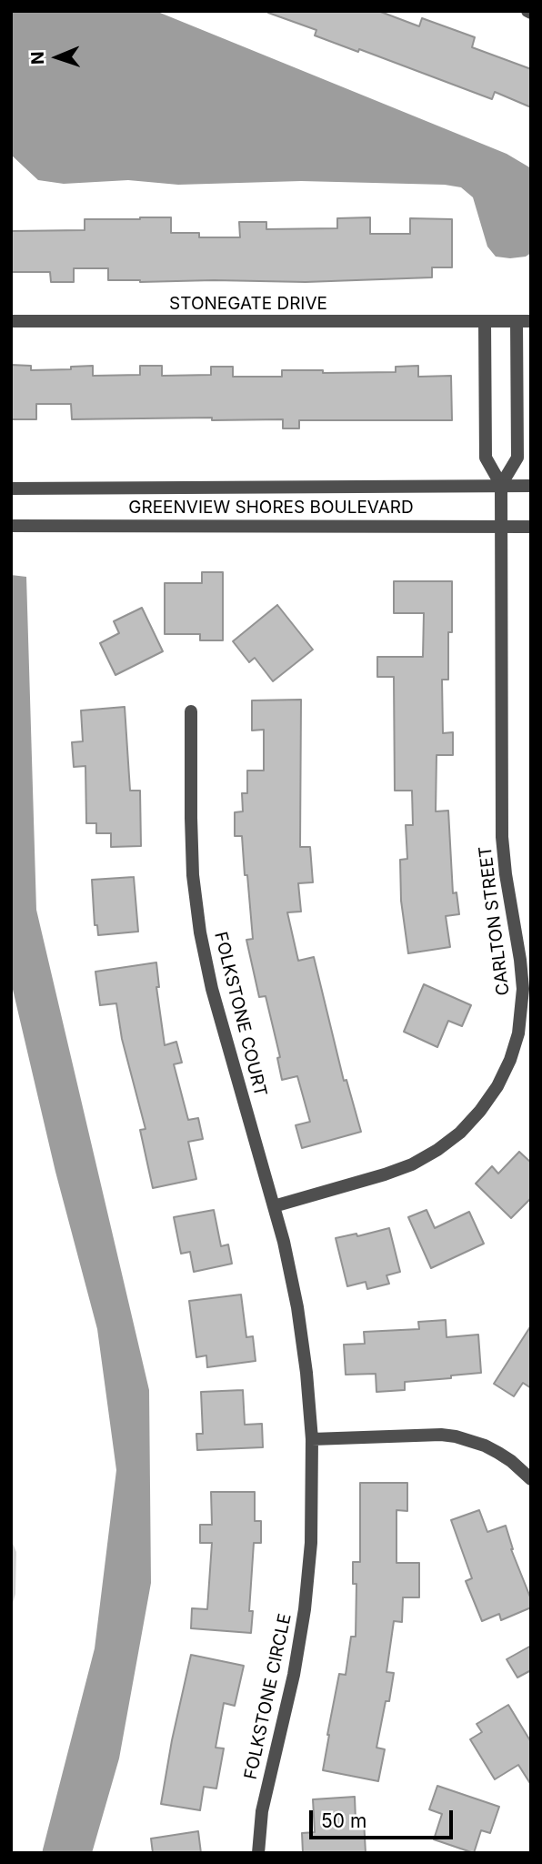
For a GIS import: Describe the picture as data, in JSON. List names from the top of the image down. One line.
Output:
{"streets":{"street":["STONEGATE DRIVE","GREENVIEW SHORES BOULEVARD","CARLTON STREET","FOLKSTONE COURT","FOLKSTONE CIRCLE"]},"crossings":[["GREENVIEW SHORES BOULEVARD","CARLTON STREET"],["CARLTON STREET","FOLKSTONE COURT"],["CARLTON STREET","FOLKSTONE CIRCLE"],["FOLKSTONE COURT","FOLKSTONE CIRCLE"]],"scale_bar":"50 m","north":"left"}
